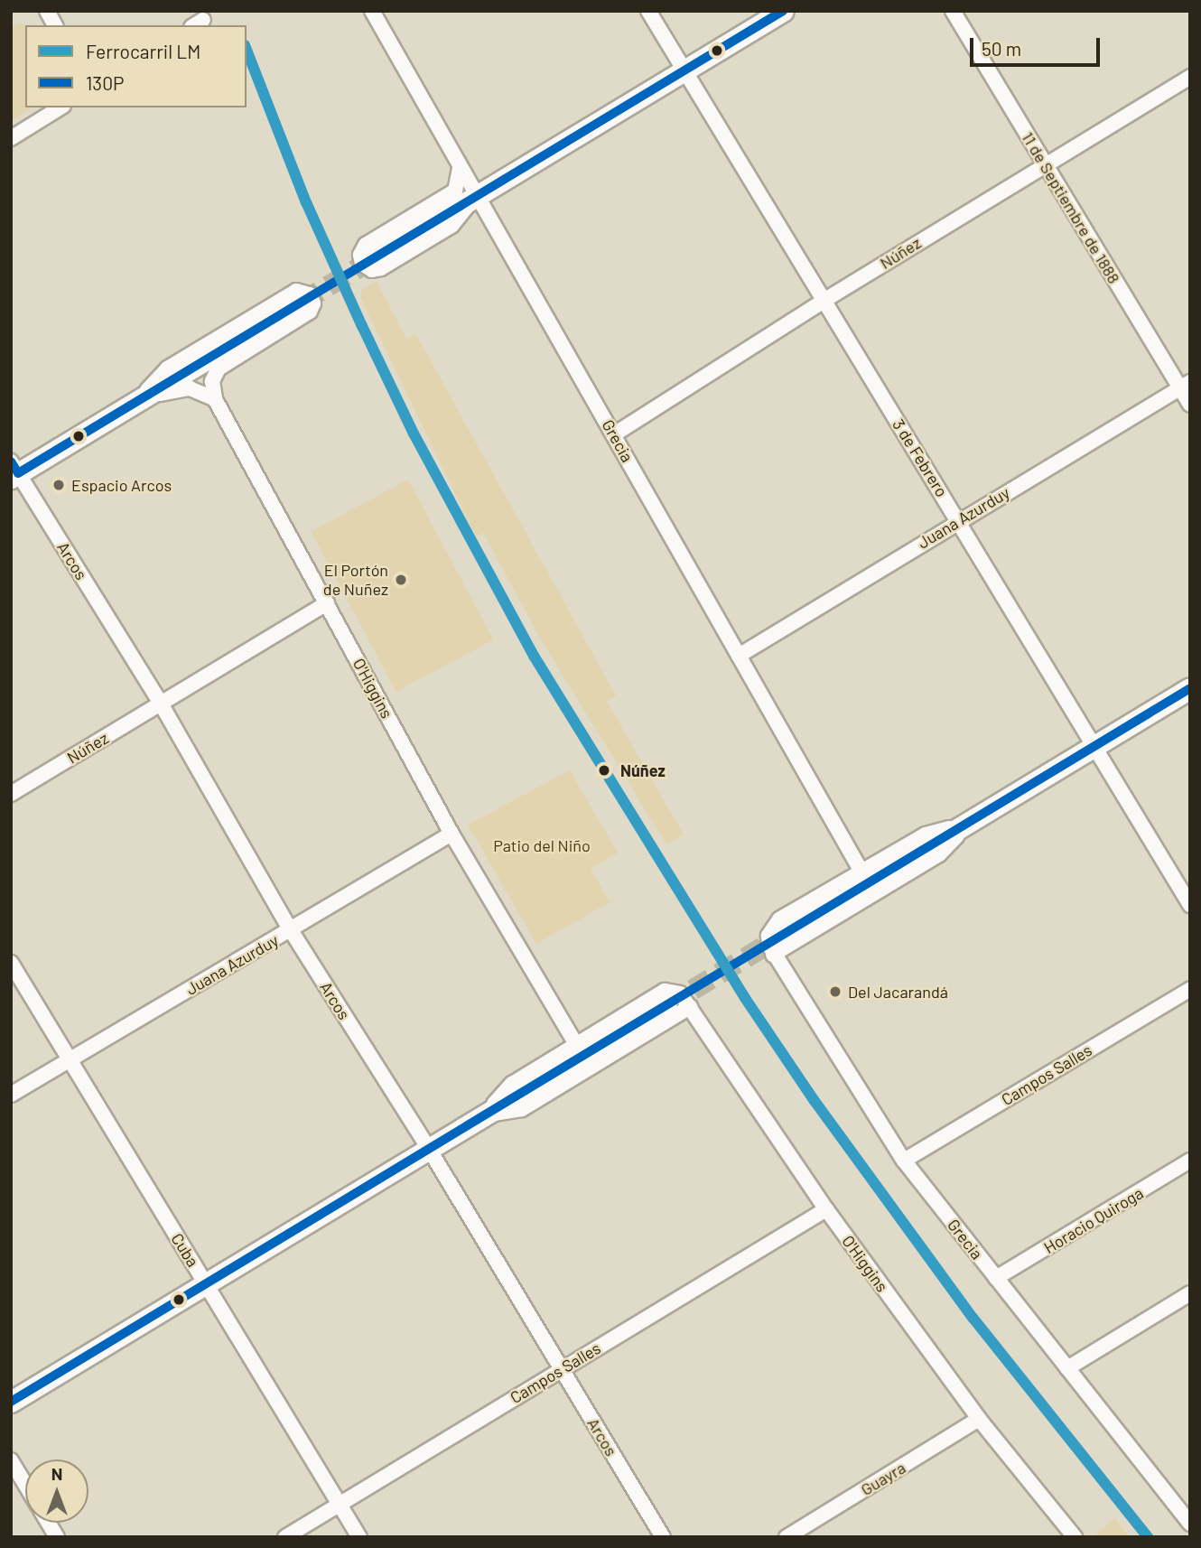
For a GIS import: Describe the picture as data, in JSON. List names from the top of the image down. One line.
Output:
{"streets":{"street":["11 de Septiembre de 1888","Núñez","Grecia","3 de Febrero","Juana Azurduy","Arcos","O'Higgins","Campos Salles","Horacio Quiroga","Cuba","Guayra"]},"crossings":[["11 de Septiembre de 1888","Núñez"],["11 de Septiembre de 1888","Juana Azurduy"],["Núñez","Grecia"],["Núñez","3 de Febrero"],["Núñez","Arcos"],["Núñez","O'Higgins"],["Grecia","Juana Azurduy"],["Grecia","Campos Salles"],["Grecia","Horacio Quiroga"],["3 de Febrero","Juana Azurduy"],["Juana Azurduy","Arcos"],["Juana Azurduy","O'Higgins"],["Juana Azurduy","Cuba"],["Arcos","Campos Salles"],["O'Higgins","Campos Salles"],["O'Higgins","Guayra"],["Campos Salles","Cuba"]],"parks":["Patio del Niño"],"places":["Espacio Arcos","El Portón de Nuñez","Núñez","Del Jacarandá"],"lines":["transit line 130P","rail line LM"],"legend":["Ferrocarril LM","130P"],"scale_bar":"50 m","north":"top"}
